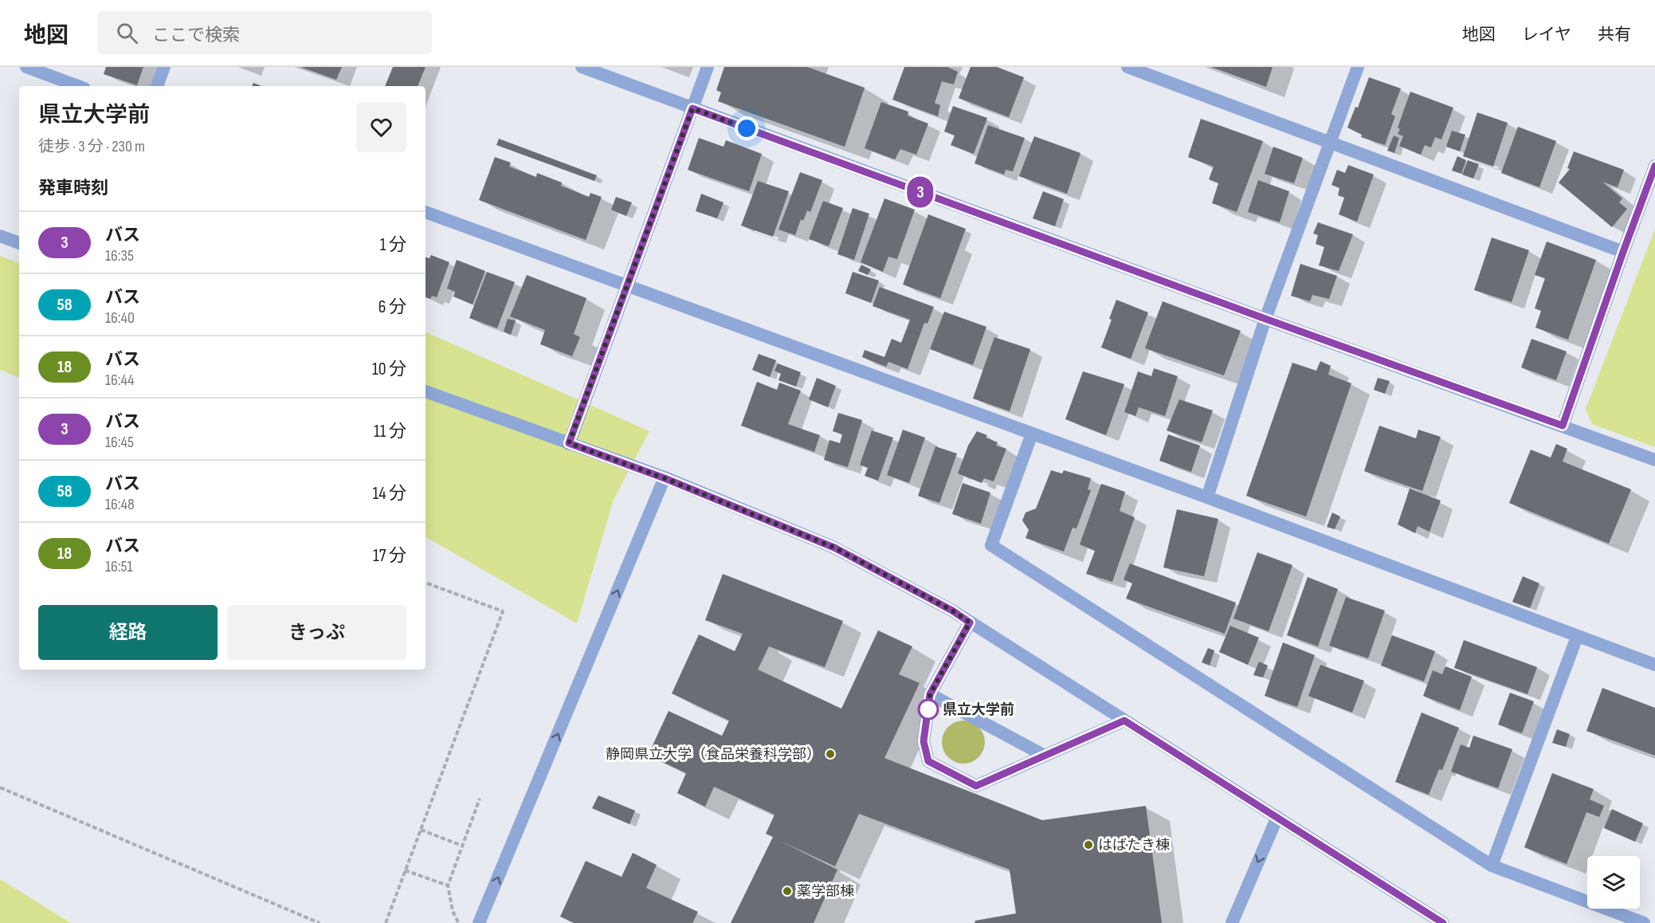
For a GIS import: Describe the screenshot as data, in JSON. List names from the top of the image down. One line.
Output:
{"places":["県立大学前","静岡県立大学（食品栄養科学部）","はばたき棟","薬学部棟"],"lines":["bus line 3"],"page":{"header":"地図","search":"ここで検索","nav":["地図","レイヤ","共有"],"on_map":"3","heading":[["県立大学前","徒歩 · 3 分 · 230 m"],"発車時刻"],"list":[{"mark":"3","name":"バス","note":"16:35","value":"1 分"},{"mark":"58","name":"バス","note":"16:40","value":"6 分"},{"mark":"18","name":"バス","note":"16:44","value":"10 分"},{"mark":"3","name":"バス","note":"16:45","value":"11 分"},{"mark":"58","name":"バス","note":"16:48","value":"14 分"},{"mark":"18","name":"バス","note":"16:51","value":"17 分"}],"buttons":["経路","きっぷ"]}}
